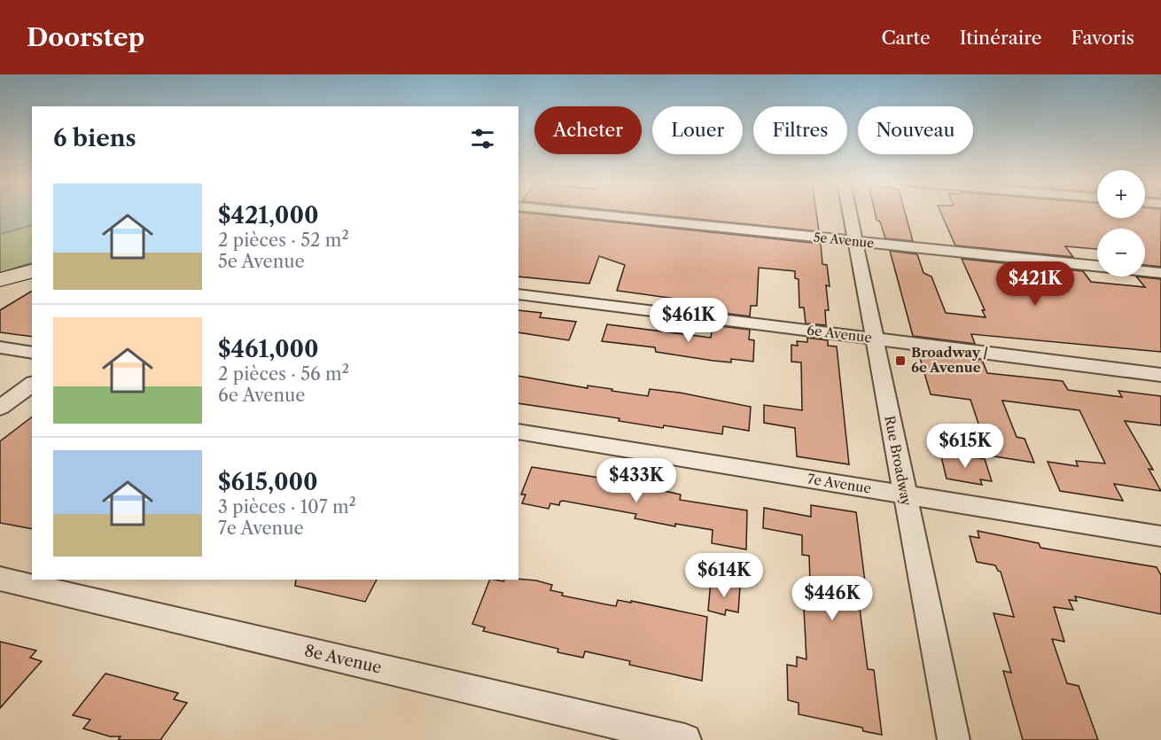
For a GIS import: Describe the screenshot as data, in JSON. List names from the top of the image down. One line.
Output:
{"streets":{"street":["5e Avenue","6e Avenue","Rue Broadway","7e Avenue","8e Avenue"]},"crossings":[["5e Avenue","Rue Broadway"],["6e Avenue","Rue Broadway"],["Rue Broadway","7e Avenue"]],"places":{"transit":["Broadway / 6e Avenue"]},"page":{"header":"Doorstep","nav":["Carte","Itinéraire","Favoris"],"chip":["Acheter","Louer","Filtres","Nouveau"],"heading":"6 biens","map_buttons":["+","−"],"list":[{"name":"$421,000","note":"2 pièces · 52 m² · 5e Avenue"},{"name":"$461,000","note":"2 pièces · 56 m² · 6e Avenue"},{"name":"$615,000","note":"3 pièces · 107 m² · 7e Avenue"}],"price":["$421K","$461K","$615K","$433K","$614K","$446K"]}}
